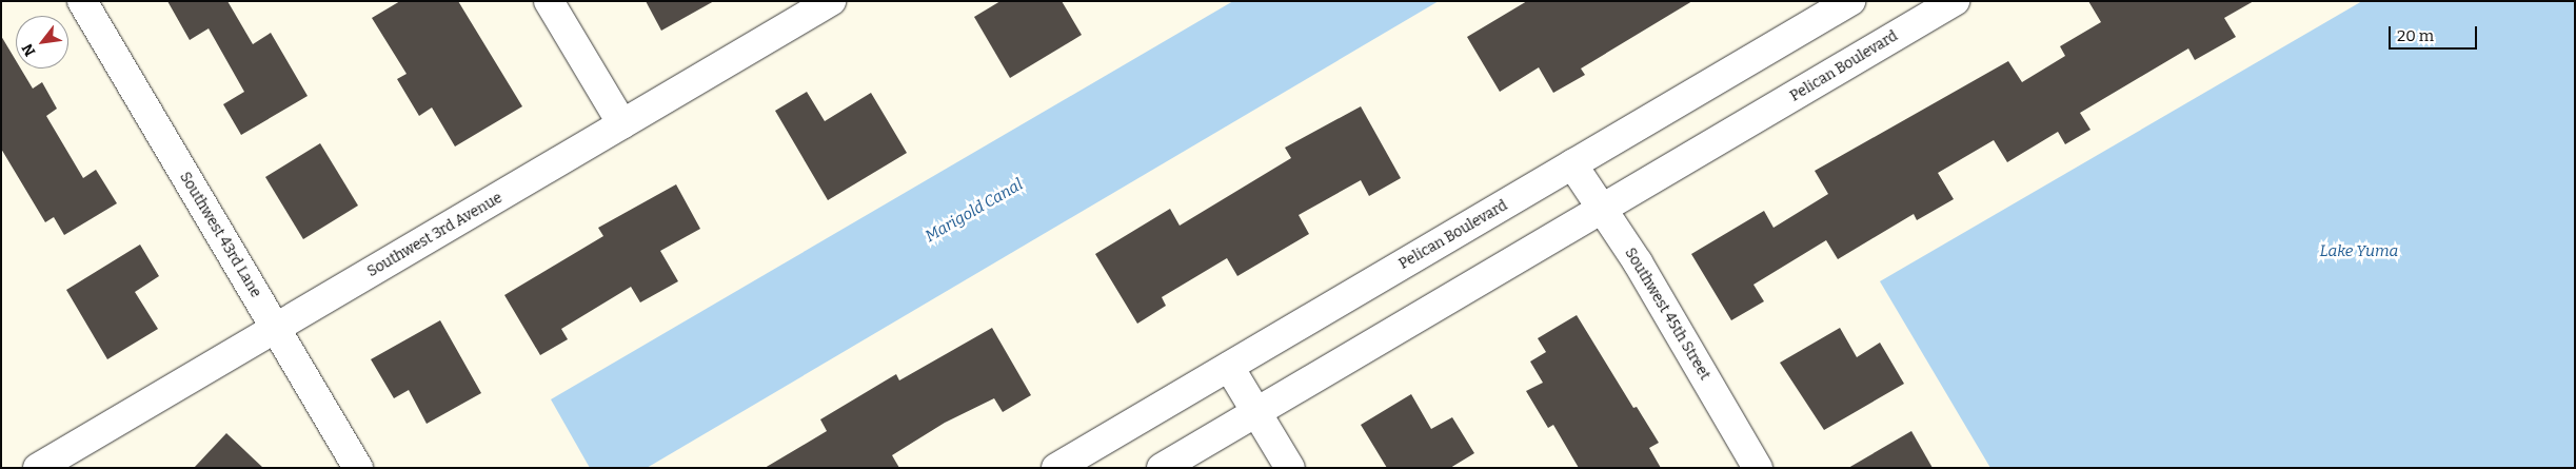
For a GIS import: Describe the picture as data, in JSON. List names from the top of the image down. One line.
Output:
{"streets":{"street":["Pelican Boulevard","Southwest 43rd Lane","Southwest 3rd Avenue","Southwest 45th Street"]},"crossings":[["Pelican Boulevard","Southwest 45th Street"],["Southwest 43rd Lane","Southwest 3rd Avenue"]],"water":["Marigold Canal","Lake Yuma"],"scale_bar":"20 m","north":"bottom left"}
